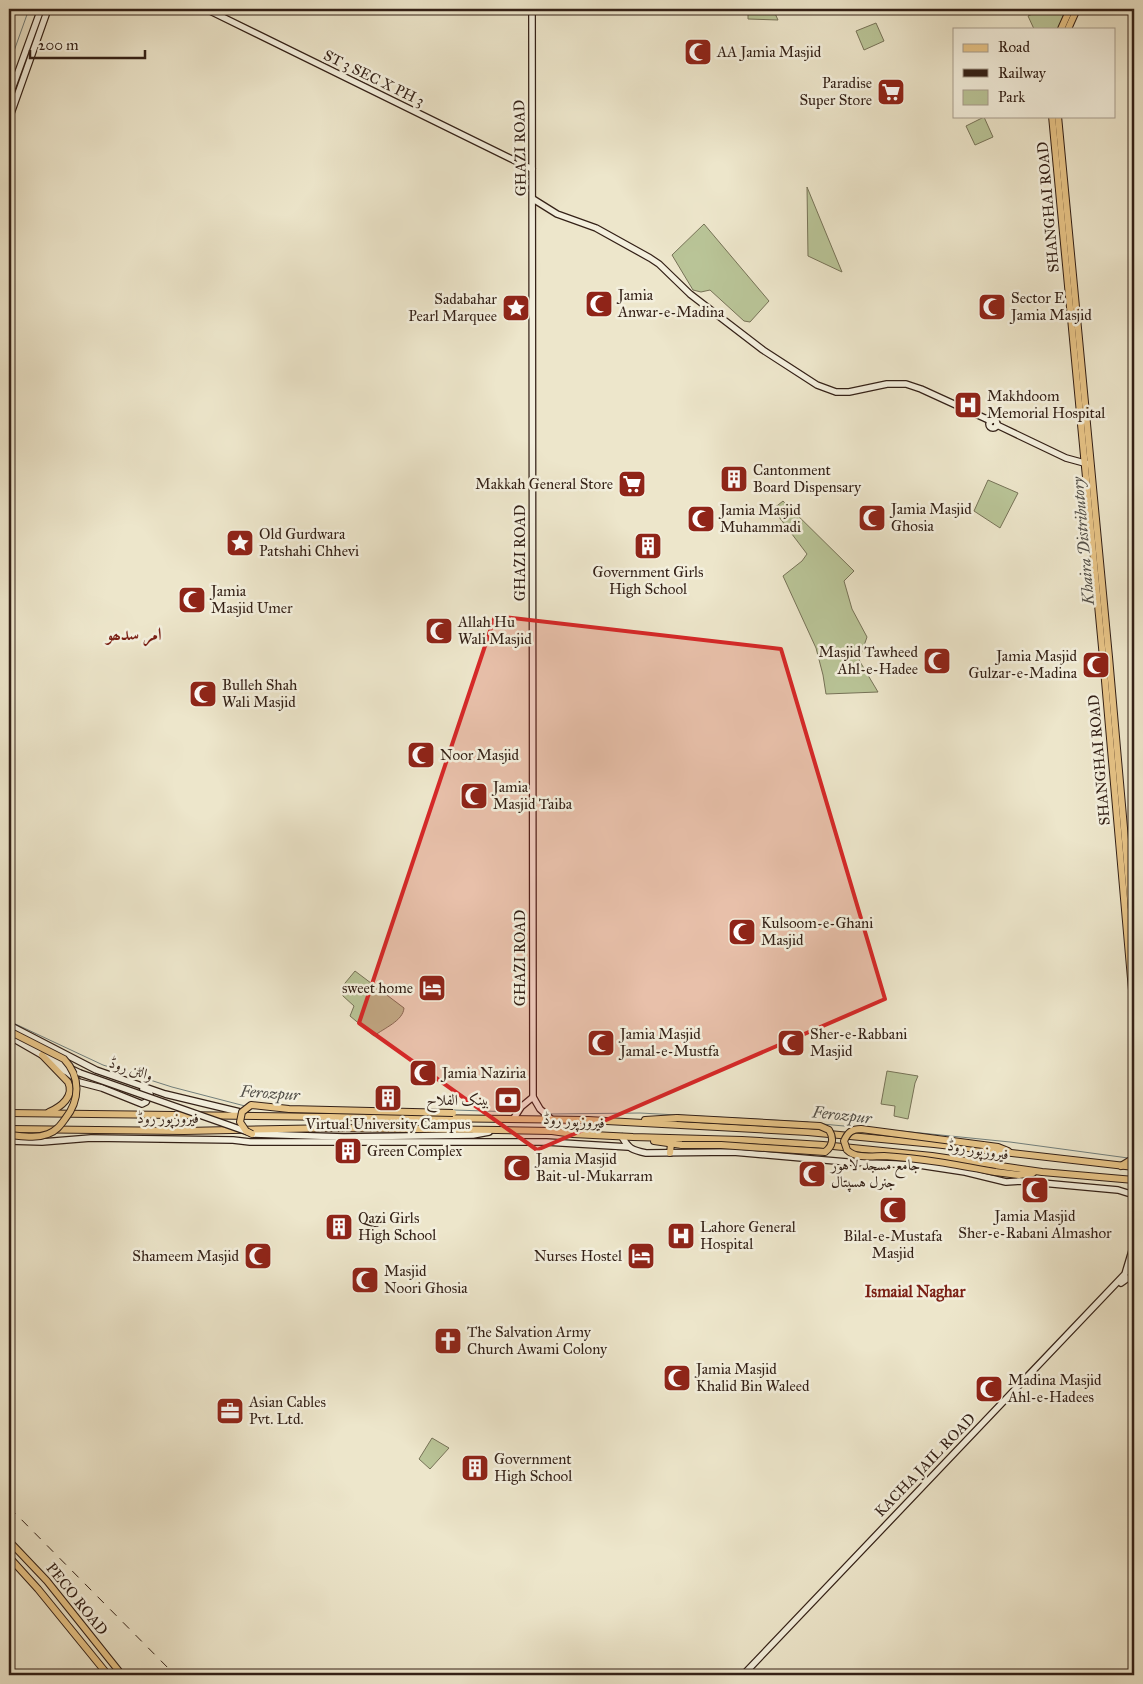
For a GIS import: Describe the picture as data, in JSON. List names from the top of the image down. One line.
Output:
{"streets":{"main road":["ST 3 SEC X PH 3","GHAZI ROAD","SHANGHAI ROAD","والٹن روڈ","فیروزپور روڈ","KACHA JAIL ROAD","PECO ROAD"]},"crossings":[["ST 3 SEC X PH 3","GHAZI ROAD"],["والٹن روڈ","فیروزپور روڈ"]],"districts":["امر سدھو","Ismaial Naghar"],"water":["Khaira Distributory","Ferozpur"],"places":{"mosque":["AA Jamia Masjid","Jamia Anwar-e-Madina","Sector E Jamia Masjid","Jamia Masjid Ghosia","Jamia Masjid Muhammadi","Jamia Masjid Umer","Allah Hu Wali Masjid","Masjid Tawheed Ahl-e-Hadee","Jamia Masjid Gulzar-e-Madina","Bulleh Shah Wali Masjid","Noor Masjid","Jamia Masjid Taiba","Kulsoom-e-Ghani Masjid","Jamia Masjid Jamal-e-Mustfa","Sher-e-Rabbani Masjid","Jamia Naziria","Jamia Masjid Bait-ul-Mukarram","جامع مسجد لاہور جنرل ہسپتال","Jamia Masjid Sher-e-Rabani Almashor","Bilal-e-Mustafa Masjid","Shameem Masjid","Masjid Noori Ghosia","Jamia Masjid Khalid Bin Waleed","Madina Masjid Ahl-e-Hadees"],"supermarket":["Paradise Super Store","Makkah General Store"],"place":["Sadabahar Pearl Marquee","Old Gurdwara Patshahi Chhevi"],"hospital":["Makhdoom Memorial Hospital","Lahore General Hospital"],"building":["Cantonment Board Dispensary","Government Girls High School","Virtual University Campus","Green Complex","Qazi Girls High School","Government High School"],"hotel":["sweet home","Nurses Hostel"],"bank":["بینک الفلاح"],"church":["The Salvation Army Church Awami Colony"],"office":["Asian Cables Pvt. Ltd."]},"legend":["Road","Railway","Park"],"scale_bar":"200 m"}
